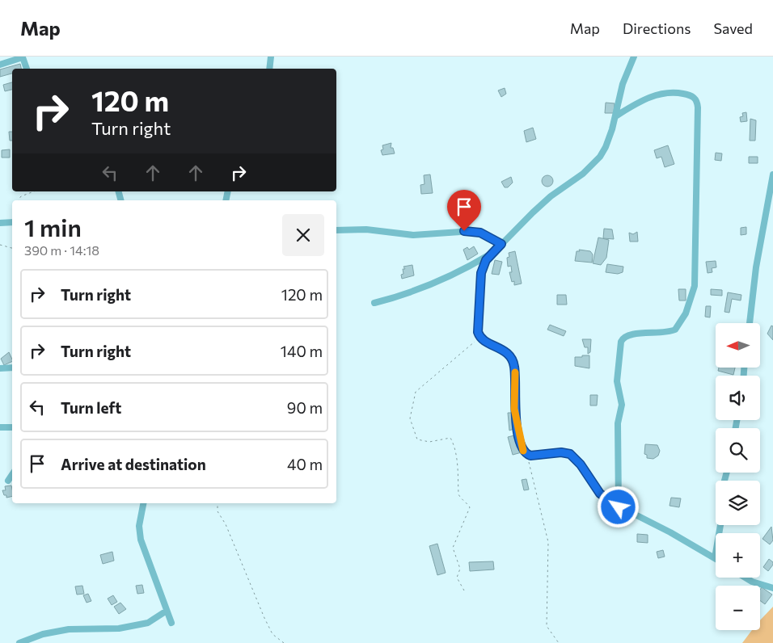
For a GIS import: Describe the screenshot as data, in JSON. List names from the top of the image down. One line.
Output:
{"north":"left","page":{"header":"Map","nav":["Map","Directions","Saved"],"turn":["120 m","Turn right"],"heading":["1 min","390 m · 14:18"],"list":[{"name":"Turn right","value":"120 m"},{"name":"Turn right","value":"140 m"},{"name":"Turn left","value":"90 m"},{"name":"Arrive at destination","value":"40 m"}],"map_buttons":["+","−"]}}
